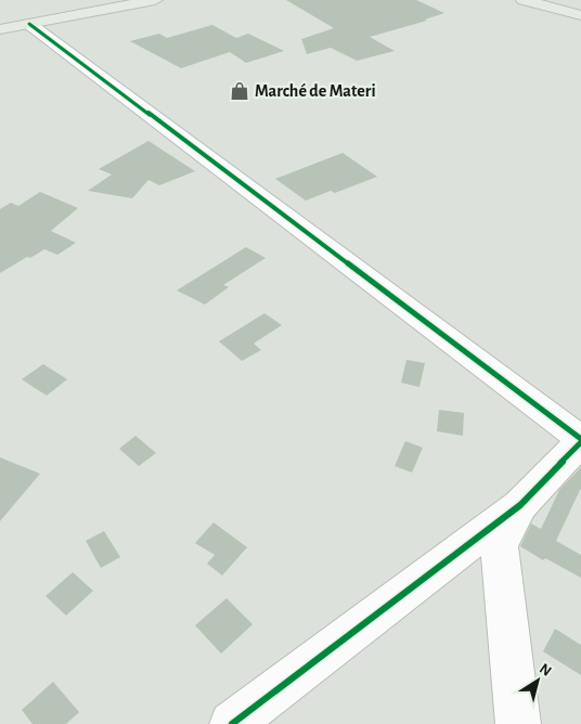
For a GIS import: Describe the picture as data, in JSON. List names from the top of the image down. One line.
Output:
{"places":{"shop":["Marché de Materi"]},"north":"top right"}
